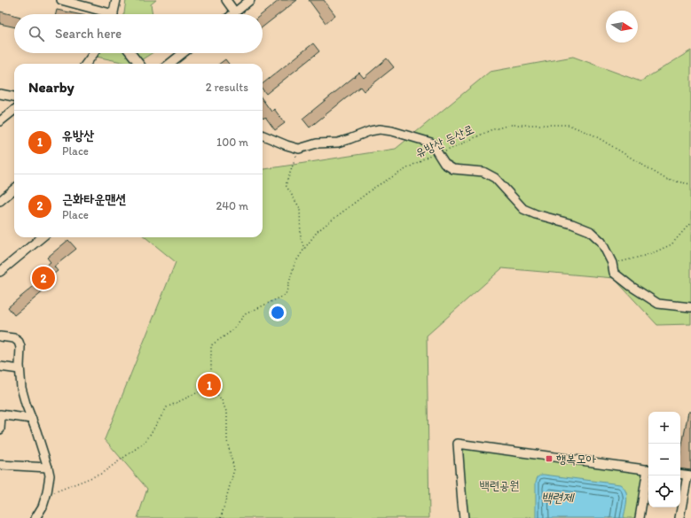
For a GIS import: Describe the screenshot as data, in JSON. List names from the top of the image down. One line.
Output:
{"streets":{"path":["유방산 등산로"]},"water":["백련제"],"parks":["백련공원"],"places":{"transit":["행복모아"]},"north":"right","page":{"search":"Search here","heading":["Nearby","2 results"],"list":[{"mark":"1","name":"유방산","note":"Place","value":"100 m"},{"mark":"2","name":"근화타운맨션","note":"Place","value":"240 m"}],"pins":["2","1"],"map_buttons":["+","−"]}}
